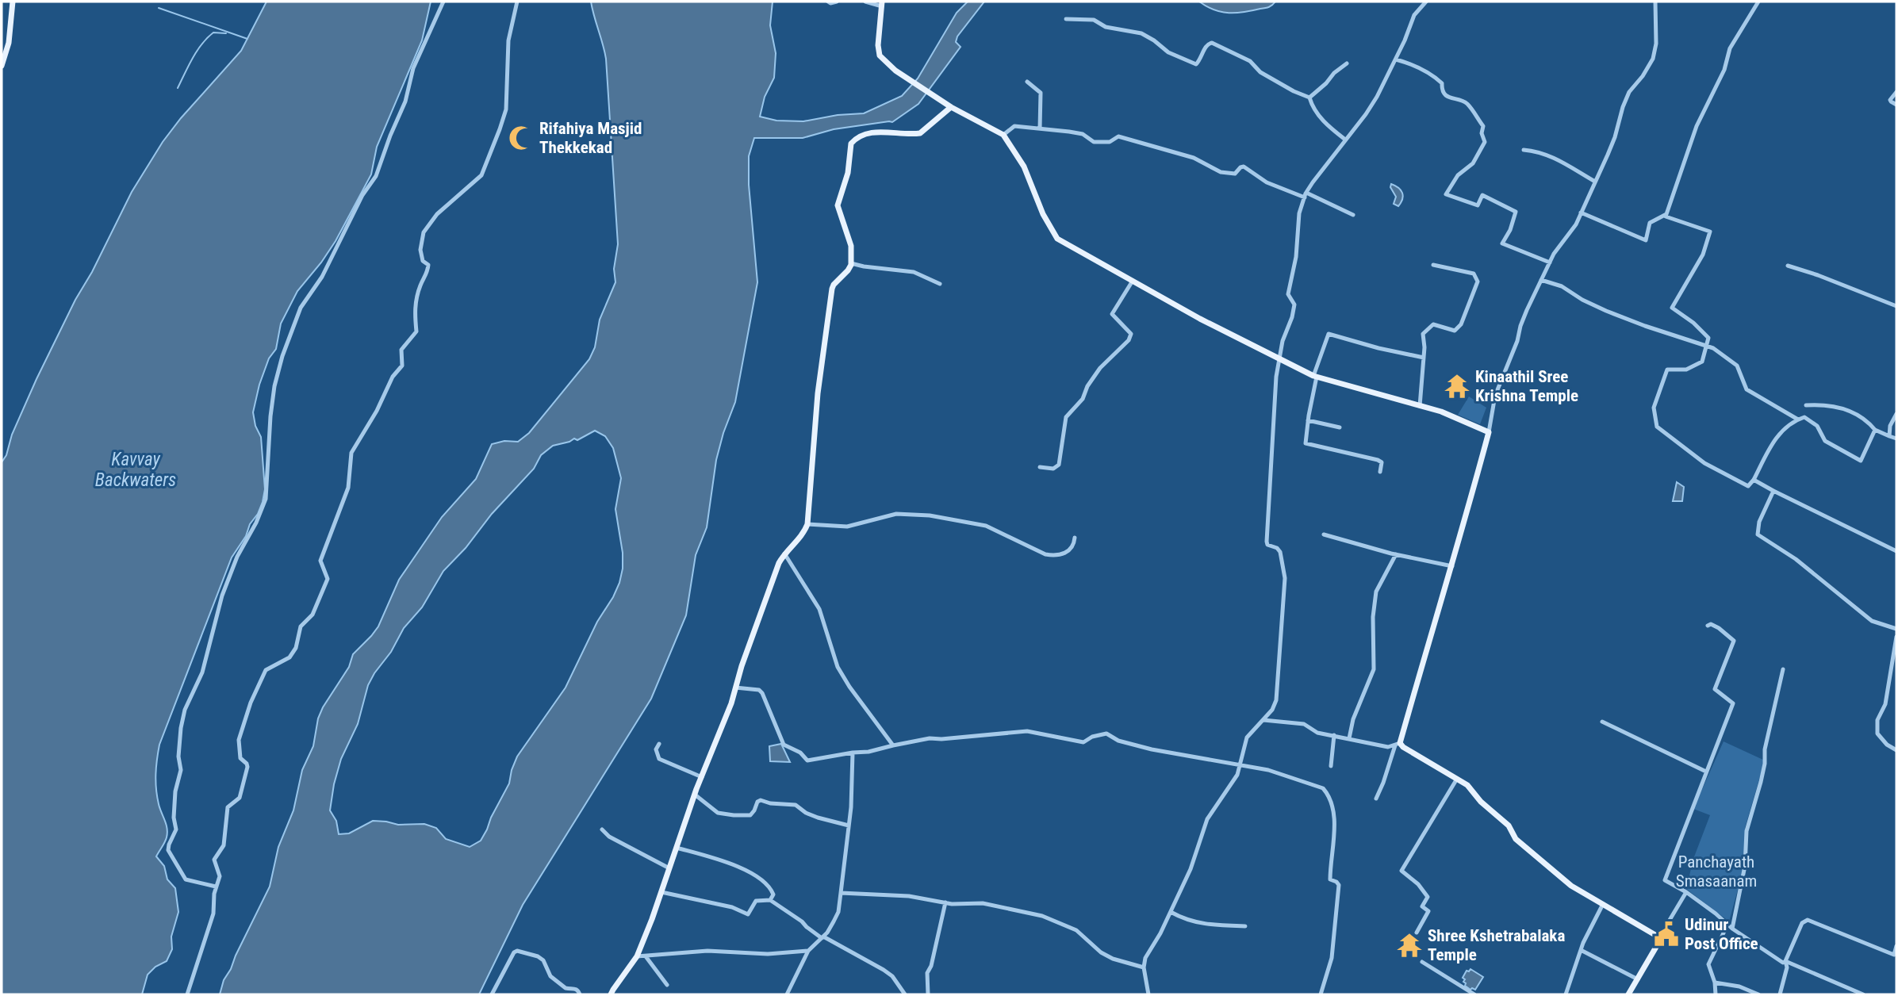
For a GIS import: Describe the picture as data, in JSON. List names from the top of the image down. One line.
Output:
{"water":["Kavvay Backwaters"],"parks":["Panchayath Smasaanam"],"places":{"mosque":["Rifahiya Masjid Thekkekad"],"temple":["Kinaathil Sree Krishna Temple","Shree Kshetrabalaka Temple"],"public building":["Udinur Post Office"]}}
